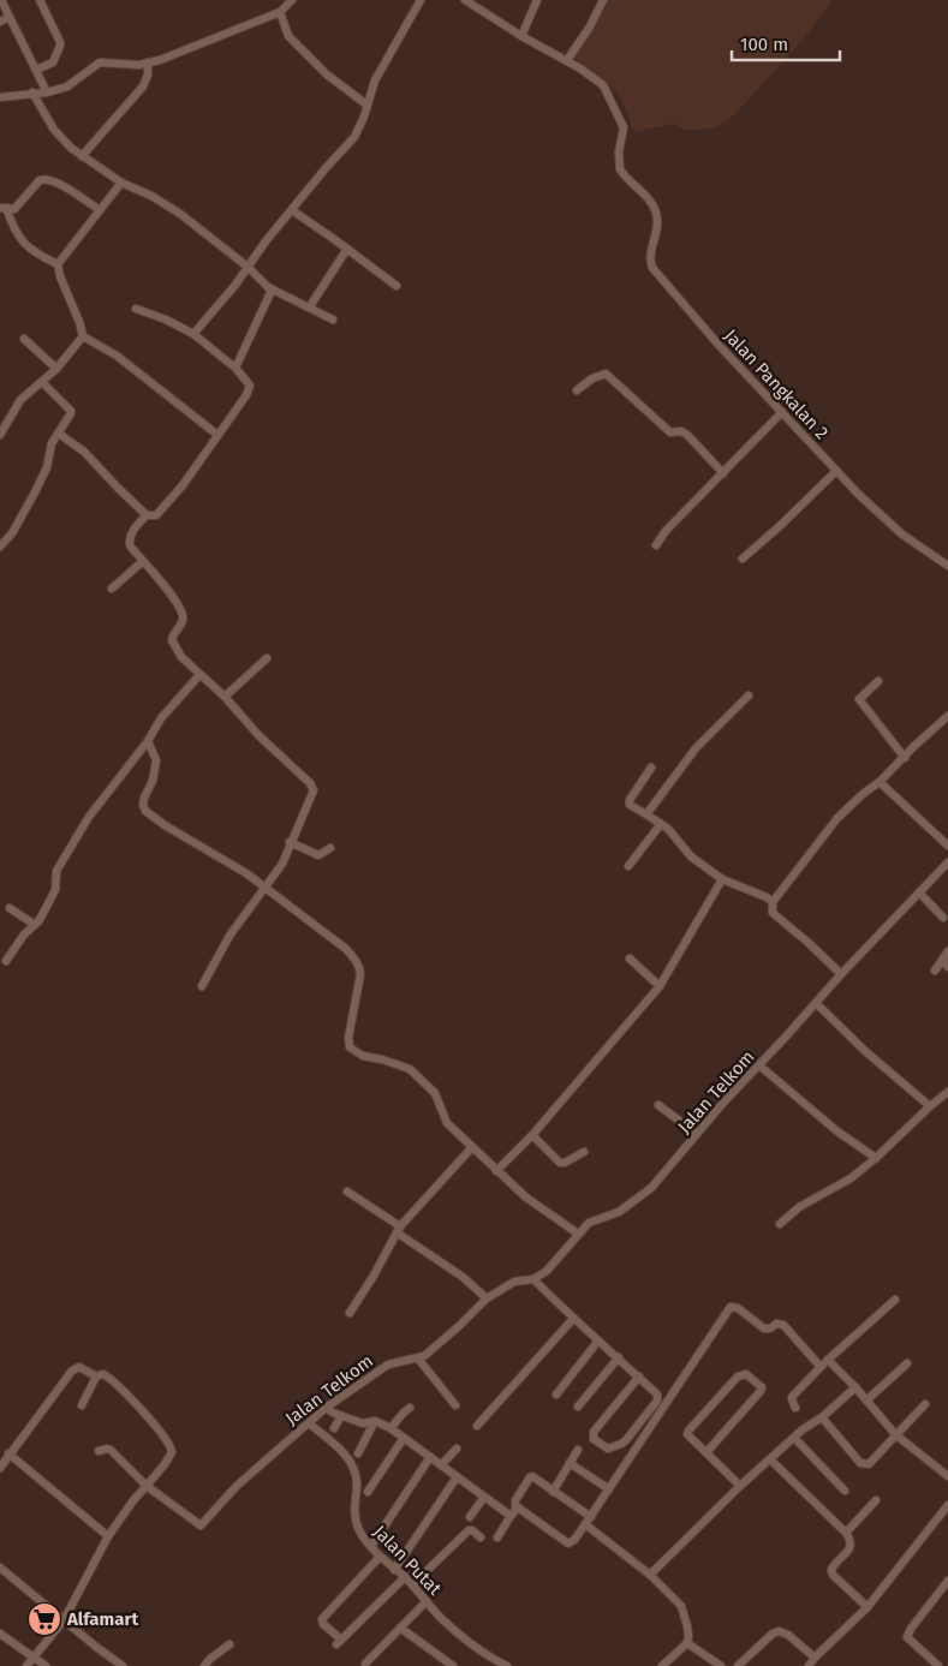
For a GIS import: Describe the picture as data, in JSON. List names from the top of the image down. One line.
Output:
{"streets":{"street":["Jalan Pangkalan 2","Jalan Telkom","Jalan Putat"]},"crossings":[["Jalan Telkom","Jalan Putat"]],"places":{"supermarket":["Alfamart"]},"scale_bar":"100 m"}
